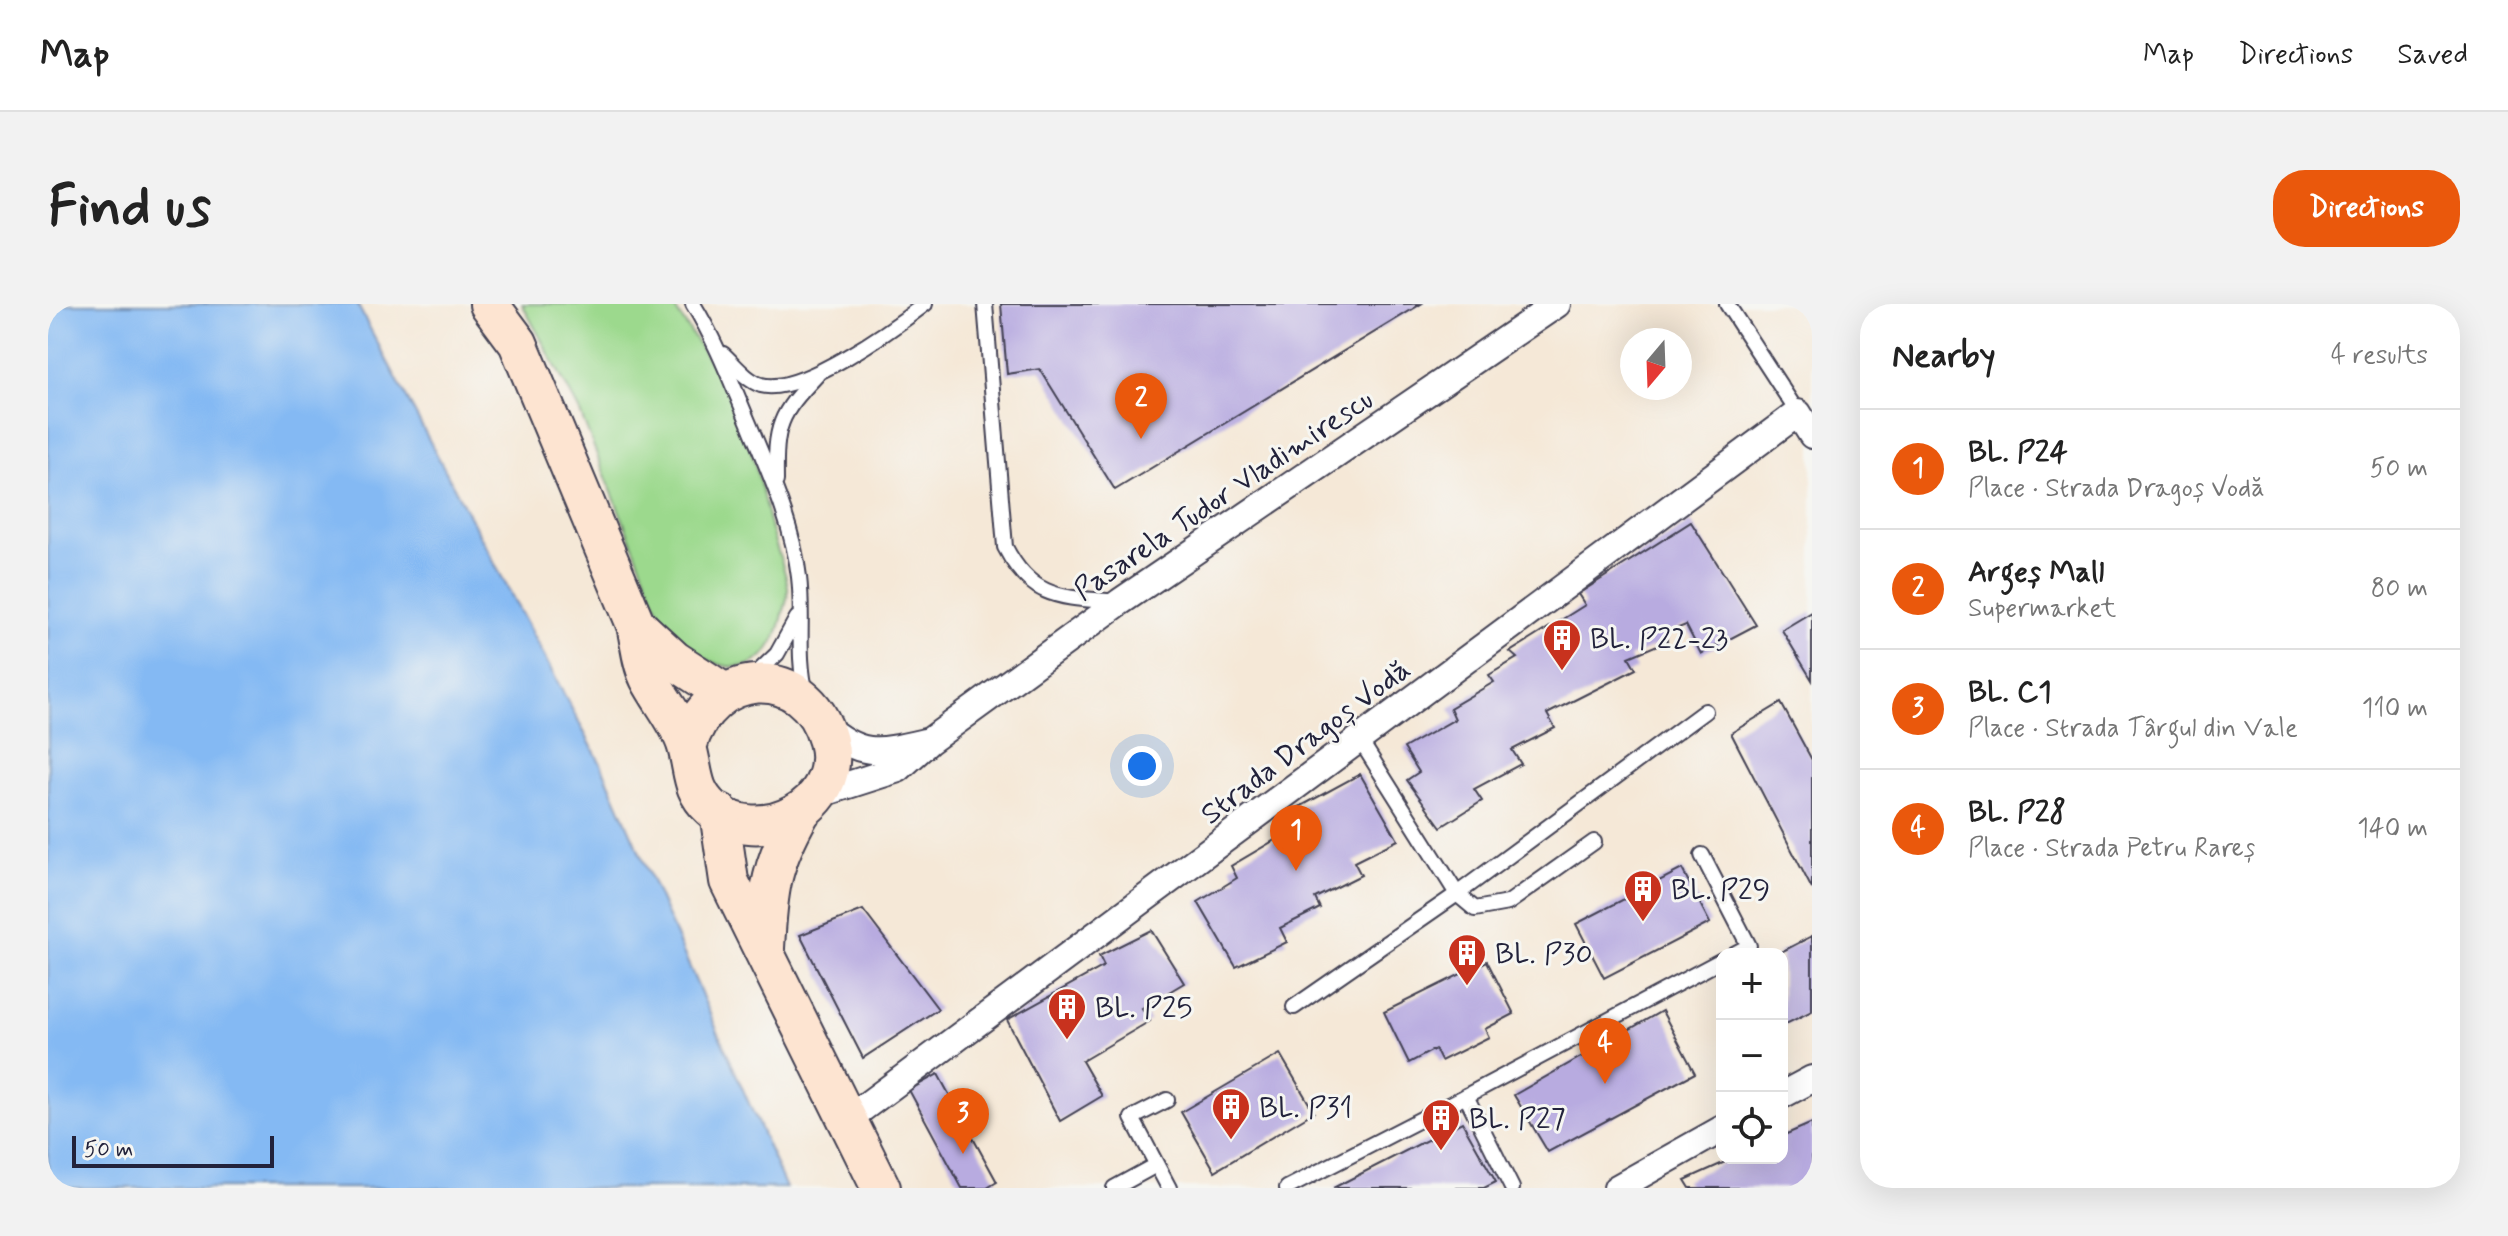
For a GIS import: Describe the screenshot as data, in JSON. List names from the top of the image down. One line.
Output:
{"streets":{"street":["Pasarela Tudor Vladimirescu","Strada Dragoș Vodă"]},"places":{"building":["BL. P22-23","BL. P29","BL. P30","BL. P25","BL. P31","BL. P27"]},"scale_bar":"50 m","north":"bottom","page":{"header":"Map","nav":["Map","Directions","Saved"],"buttons":"Directions","title":"Find us","heading":["Nearby","4 results"],"pins":["2","1","4","3"],"list":[{"mark":"1","name":"BL. P24","note":"Place · Strada Dragoș Vodă","value":"50 m"},{"mark":"2","name":"Argeș Mall","note":"Supermarket","value":"80 m"},{"mark":"3","name":"BL. C1","note":"Place · Strada Târgul din Vale","value":"110 m"},{"mark":"4","name":"BL. P28","note":"Place · Strada Petru Rareș","value":"140 m"}],"map_buttons":["+","−"],"scale":"50 m"}}
